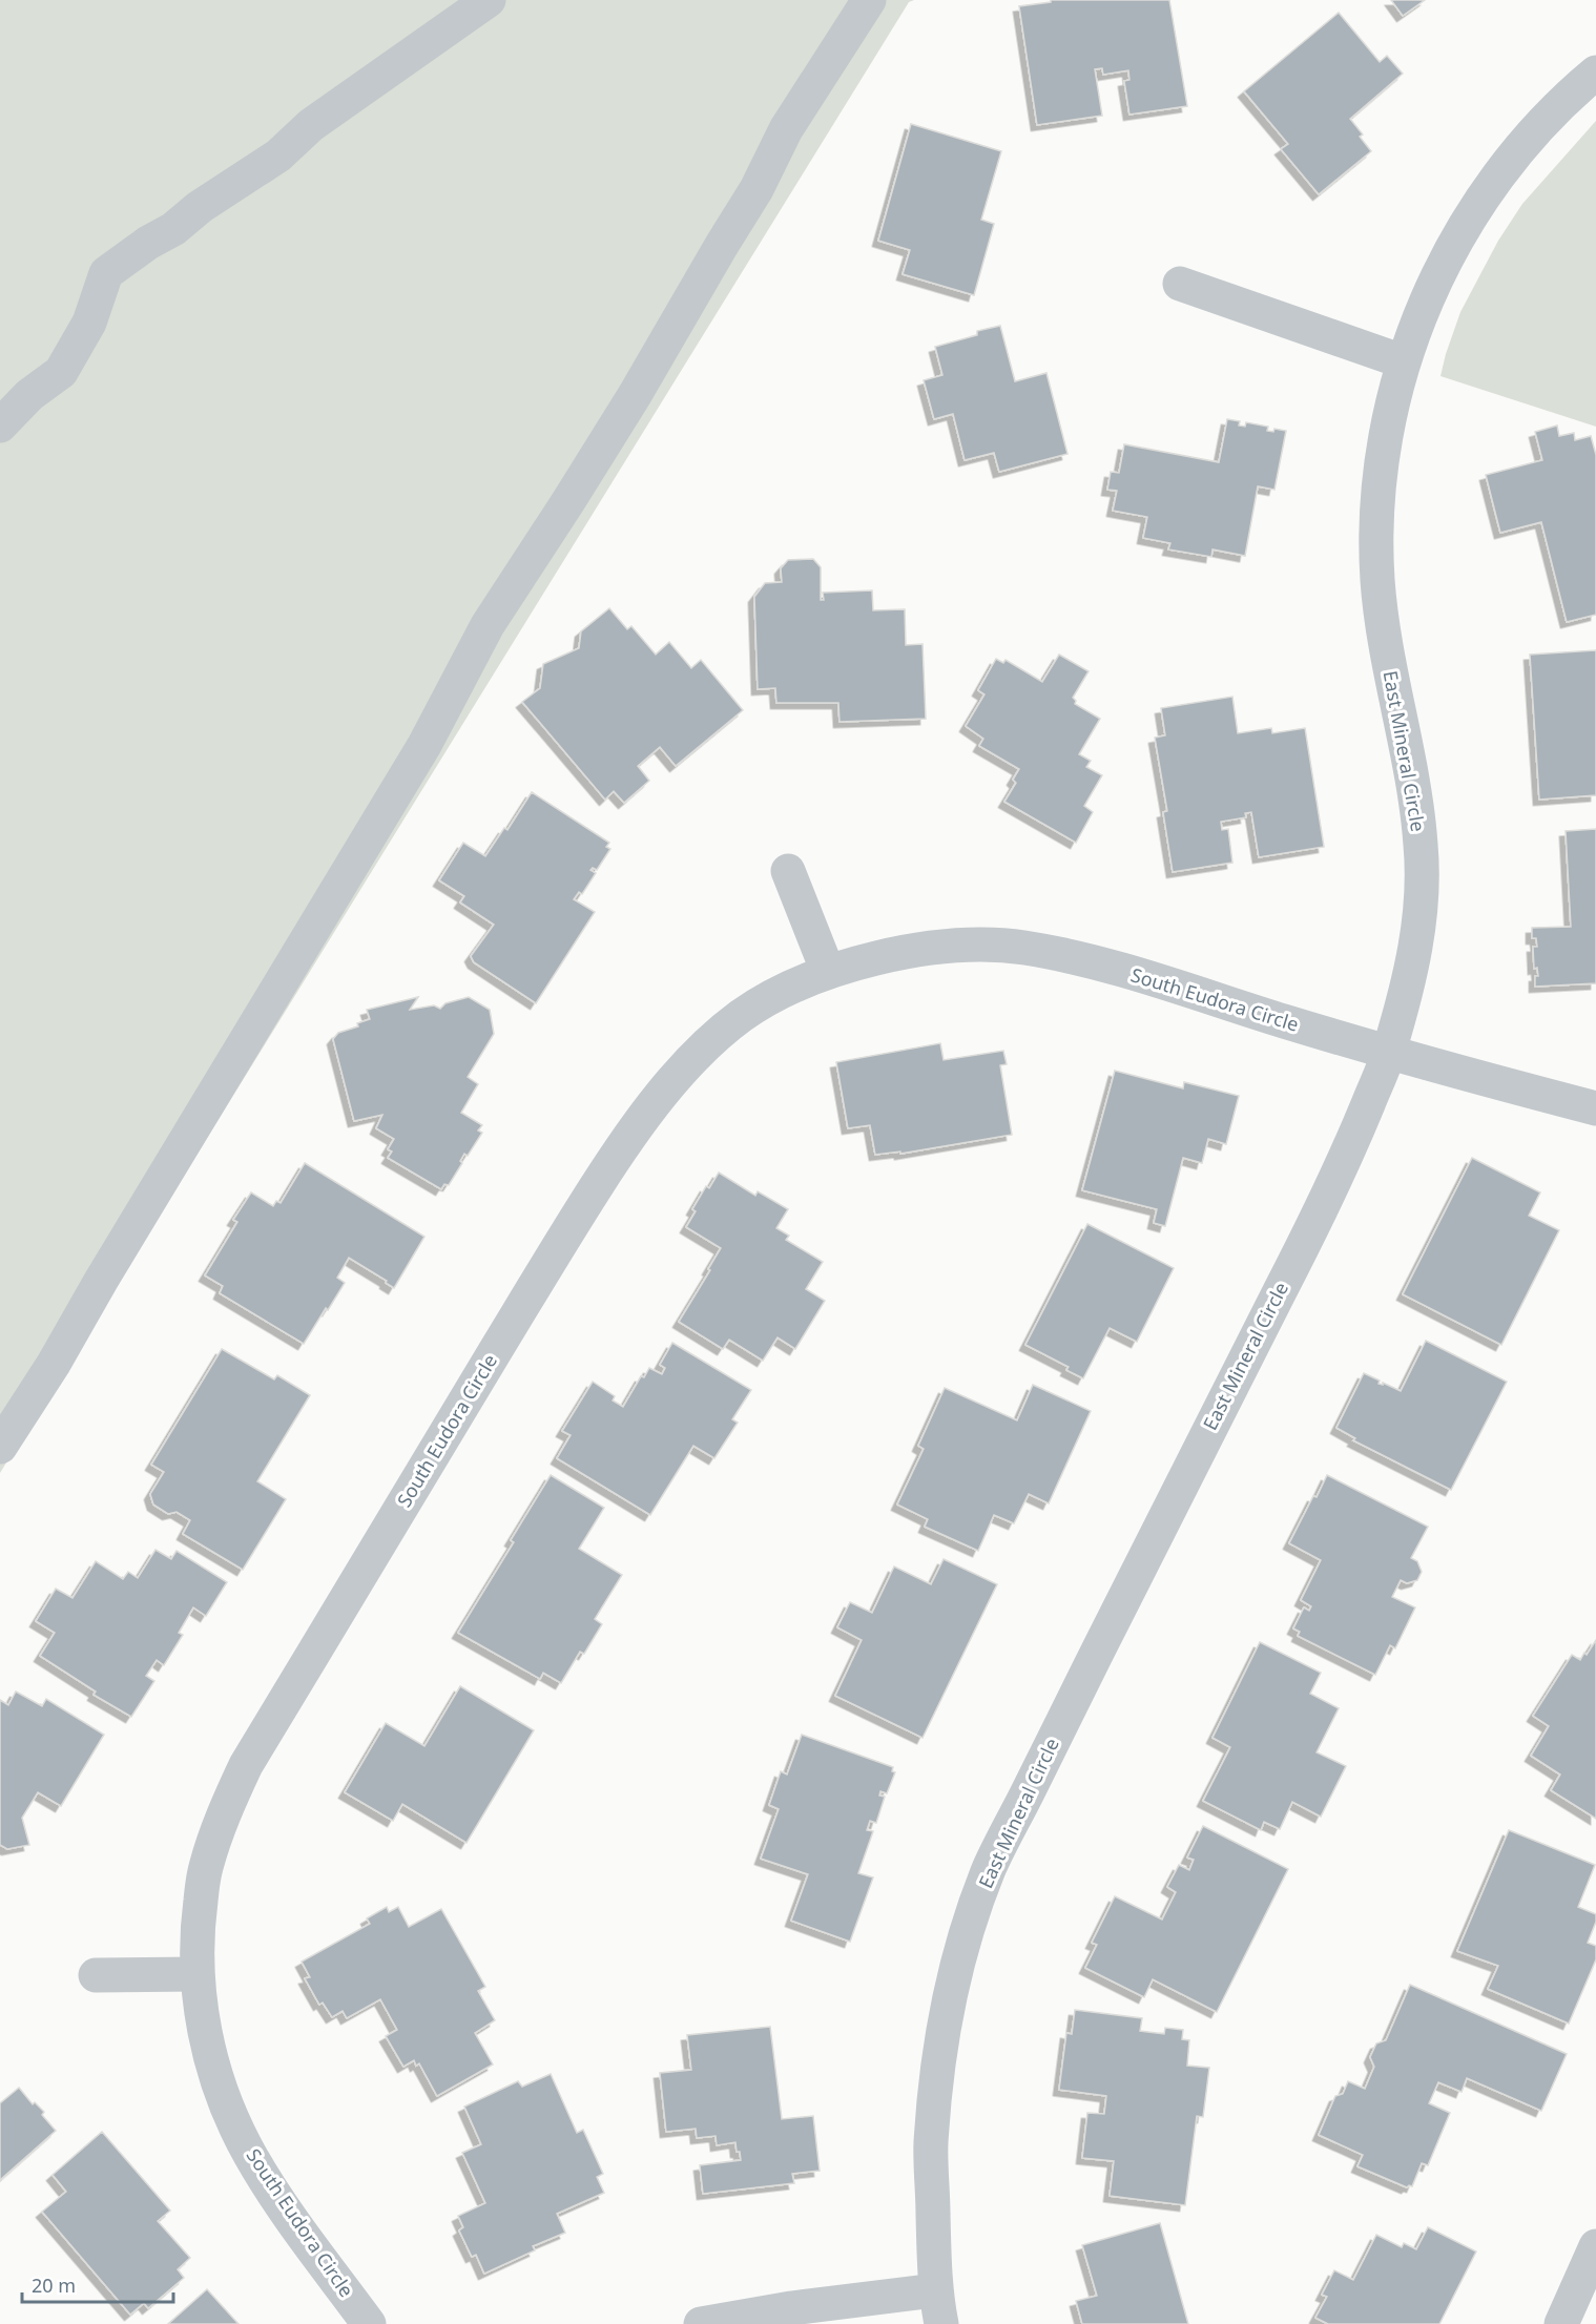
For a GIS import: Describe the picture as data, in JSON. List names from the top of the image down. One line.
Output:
{"streets":{"street":["East Mineral Circle","South Eudora Circle"]},"crossings":[["East Mineral Circle","South Eudora Circle"]],"scale_bar":"20 m"}
